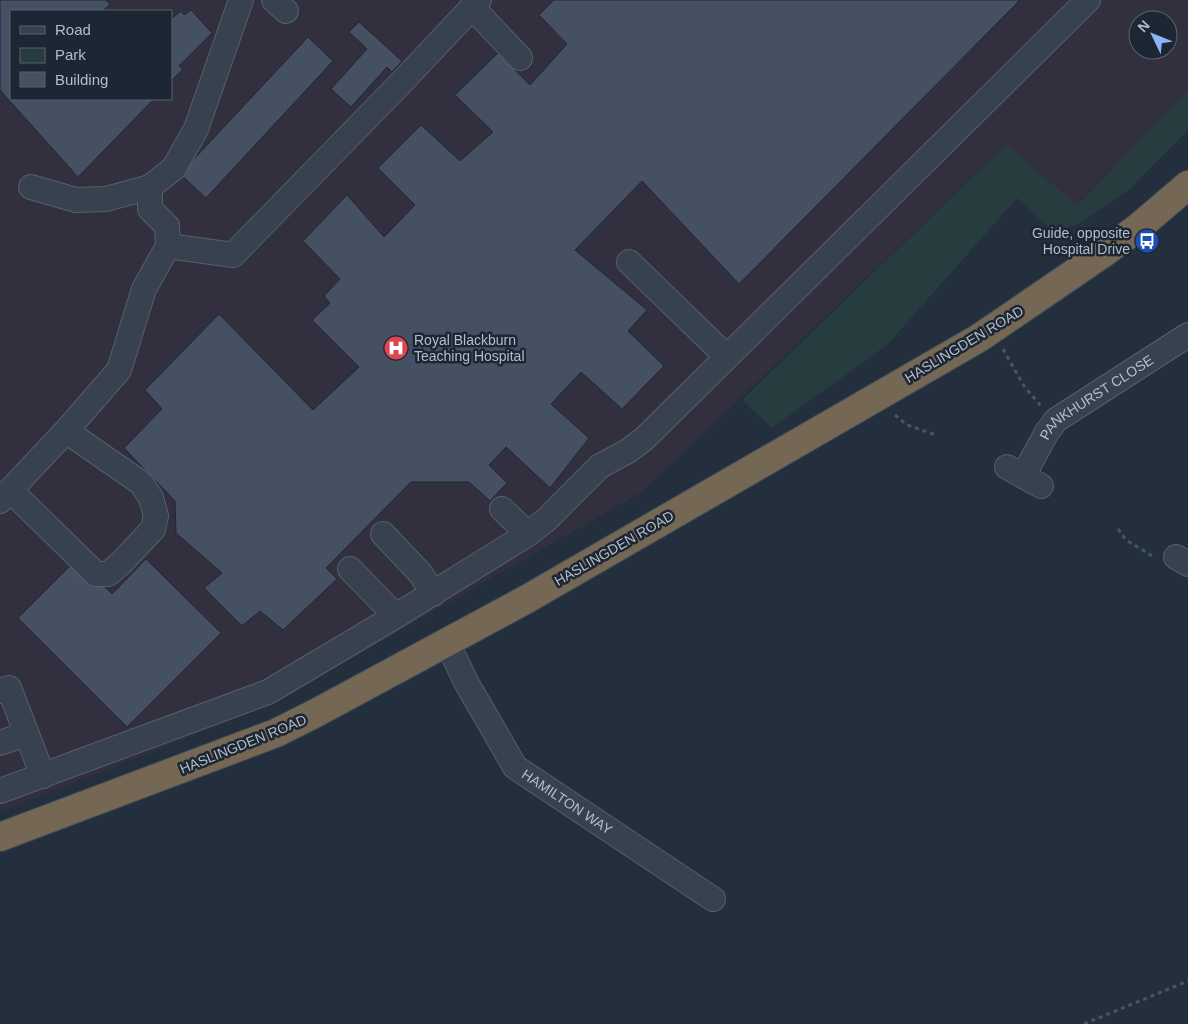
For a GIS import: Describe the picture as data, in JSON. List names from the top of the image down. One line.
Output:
{"streets":{"highway":["HASLINGDEN ROAD"],"street":["PANKHURST CLOSE","HAMILTON WAY"]},"crossings":[["HASLINGDEN ROAD","HAMILTON WAY"]],"places":{"bus stop":["Guide, opposite Hospital Drive"],"hospital":["Royal Blackburn Teaching Hospital"]},"legend":["Road","Park","Building"],"north":"top left"}
